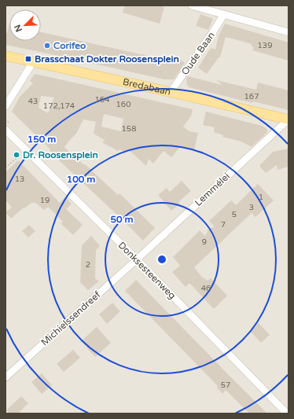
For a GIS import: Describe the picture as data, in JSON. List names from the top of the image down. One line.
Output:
{"streets":{"main road":["Bredabaan"],"street":["Oude Baan","Lemmélei","Donksesteenweg","Michielssendreef"]},"crossings":[["Oude Baan","Bredabaan"],["Bredabaan","Lemmélei"],["Lemmélei","Donksesteenweg"],["Lemmélei","Michielssendreef"],["Donksesteenweg","Michielssendreef"]],"places":{"other":["Corifeo","Dr. Roosensplein"],"transit":["Brasschaat Dokter Roosensplein"]},"house_numbers":["139","167","164","43","160","172,174","158","13","1","19","3","5","7","9","2","46","57"],"north":"bottom left","rings":["150 m","100 m","50 m"]}
